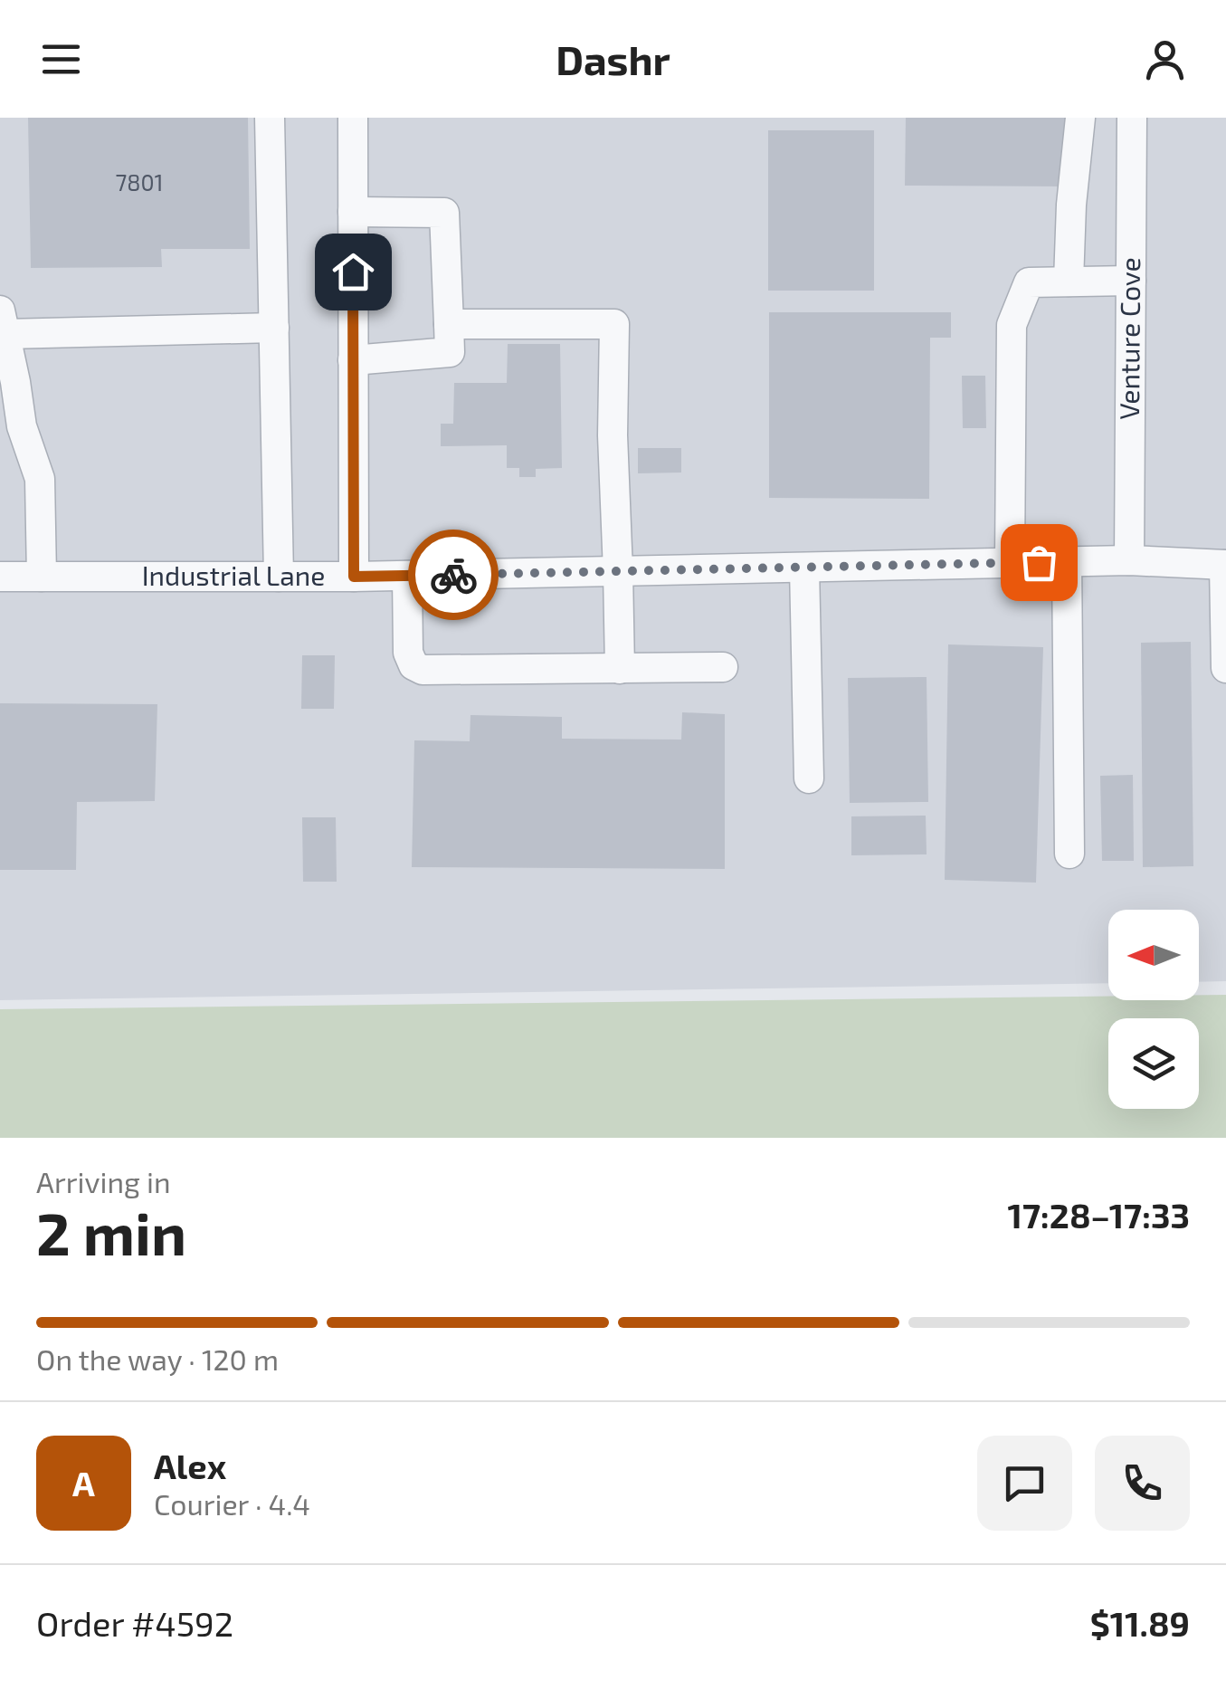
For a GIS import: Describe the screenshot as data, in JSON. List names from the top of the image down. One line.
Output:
{"streets":{"street":["Venture Cove","Industrial Lane"]},"crossings":[["Venture Cove","Industrial Lane"]],"house_numbers":["7801"],"north":"left","page":{"header":"Dashr","heading":["2 min","Arriving in","17:28–17:33"],"panel":["Alex","Courier · 4.4","Order #4592","$11.89"],"bar":"On the way · 120 m","round":"A"}}
